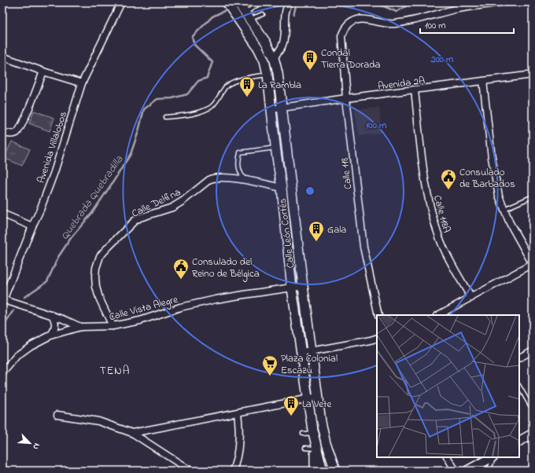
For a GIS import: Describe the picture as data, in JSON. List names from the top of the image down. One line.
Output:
{"streets":{"main road":["Calle León Cortés"],"street":["Avenida 2A","Avenida Villalobos","Calle 118","Calle Delfina","Calle 118A","Calle Vista Alegre"]},"crossings":[["Avenida 2A","Calle 118"],["Avenida 2A","Calle 118A"],["Avenida 2A","Calle León Cortés"],["Calle Delfina","Calle León Cortés"],["Calle Delfina","Calle Vista Alegre"],["Calle León Cortés","Calle Vista Alegre"]],"districts":["TENA"],"water":["Quebrada Quebradilla"],"places":{"building":["Condal Tierra Dorada","La Rambla","Gala","La Vete"],"public building":["Consulado de Barbados","Consulado del Reino de Bélgica"],"supermarket":["Plaza Colonial Escazú"]},"scale_bar":"100 m","north":"bottom right","rings":["200 m","100 m"]}
